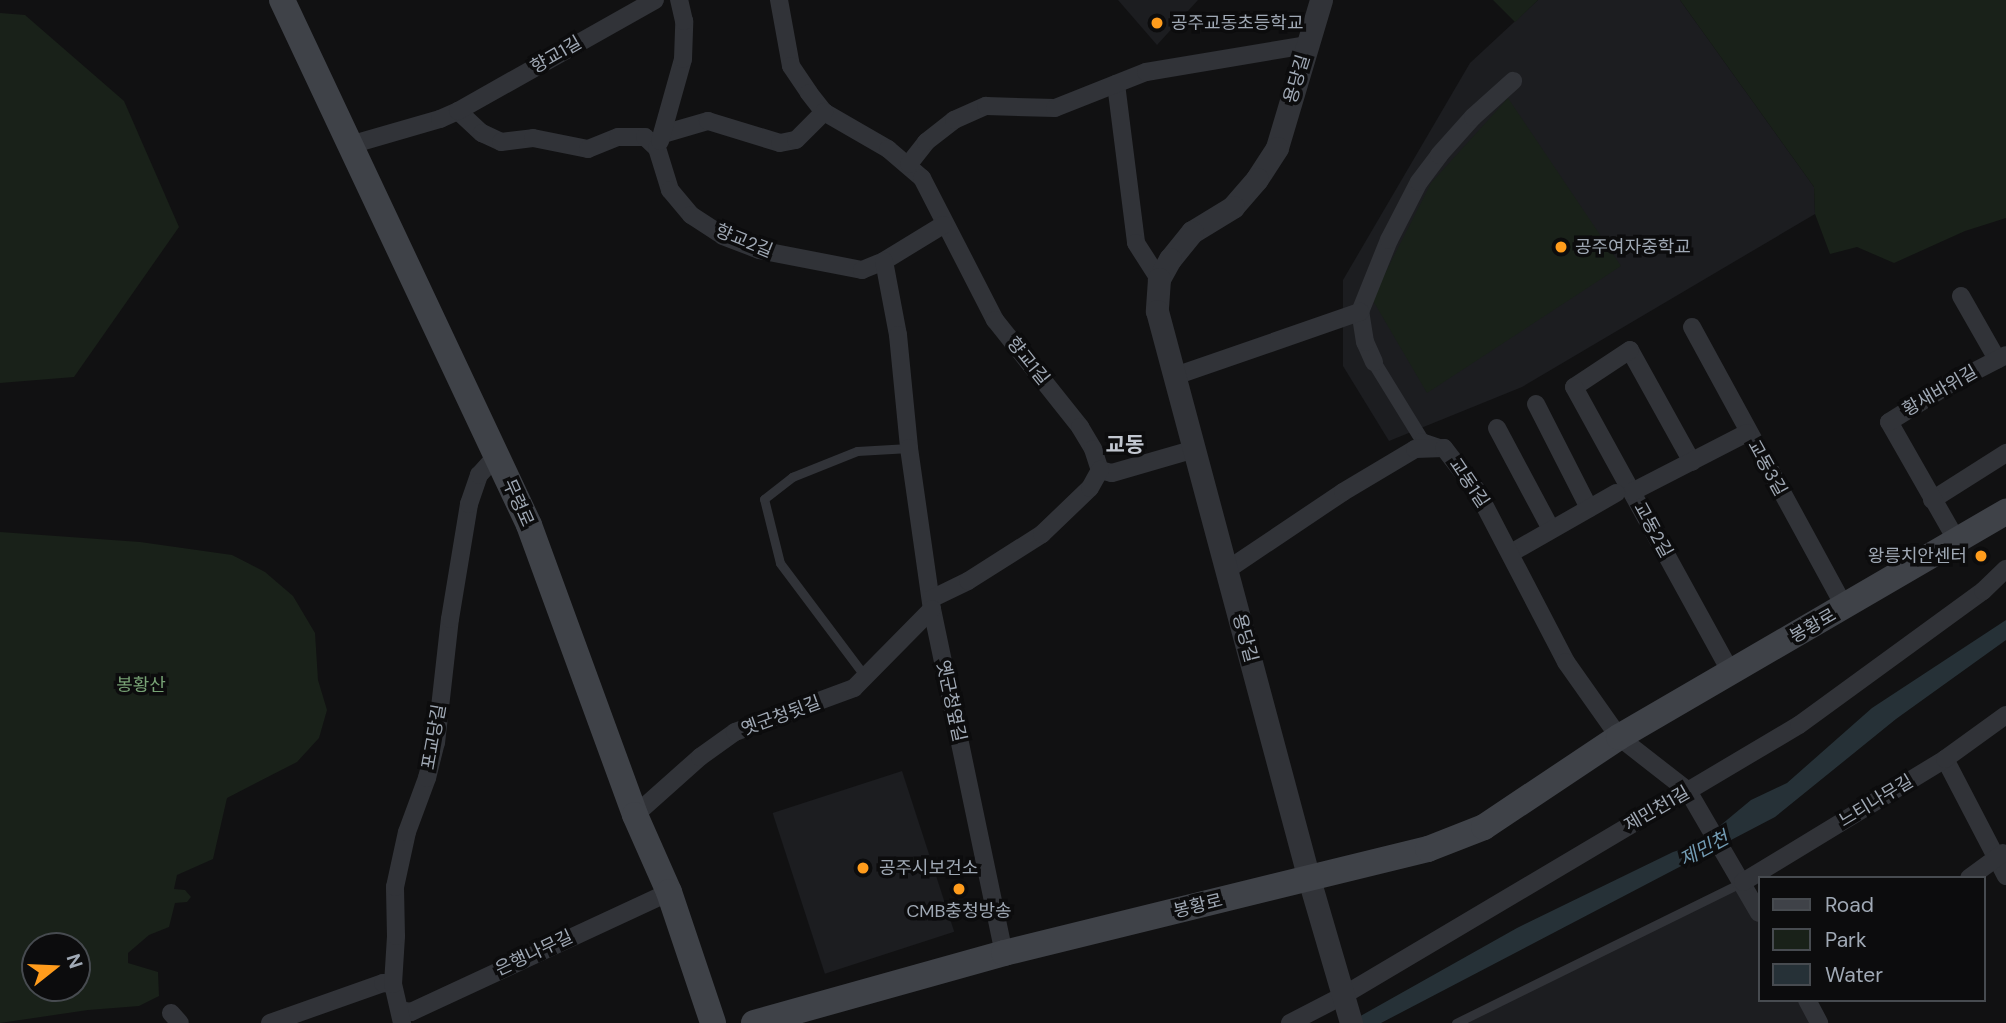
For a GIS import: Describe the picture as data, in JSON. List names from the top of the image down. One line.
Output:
{"streets":{"main road":["무령로","봉황로"],"street":["향교1길","용당길","향교2길","황새바위길","교동3길","교동1길","교동2길","옛군청옆길","옛군청뒷길","포교당길","느티나무길","제민천1길","은행나무길"]},"crossings":[["향교1길","향교2길"],["향교1길","옛군청뒷길"],["용당길","교동1길"],["용당길","봉황로"],["용당길","제민천1길"],["향교2길","옛군청옆길"],["황새바위길","봉황로"],["교동3길","봉황로"],["교동1길","봉황로"],["무령로","옛군청뒷길"],["무령로","포교당길"],["무령로","은행나무길"],["교동2길","봉황로"],["봉황로","옛군청옆길"],["옛군청옆길","옛군청뒷길"],["포교당길","은행나무길"]],"districts":["교동"],"water":["제민천"],"parks":["봉황산"],"places":["공주교동초등학교","공주여자중학교","왕릉치안센터","공주시보건소","CMB충청방송"],"legend":["Road","Park","Water"],"north":"right"}
